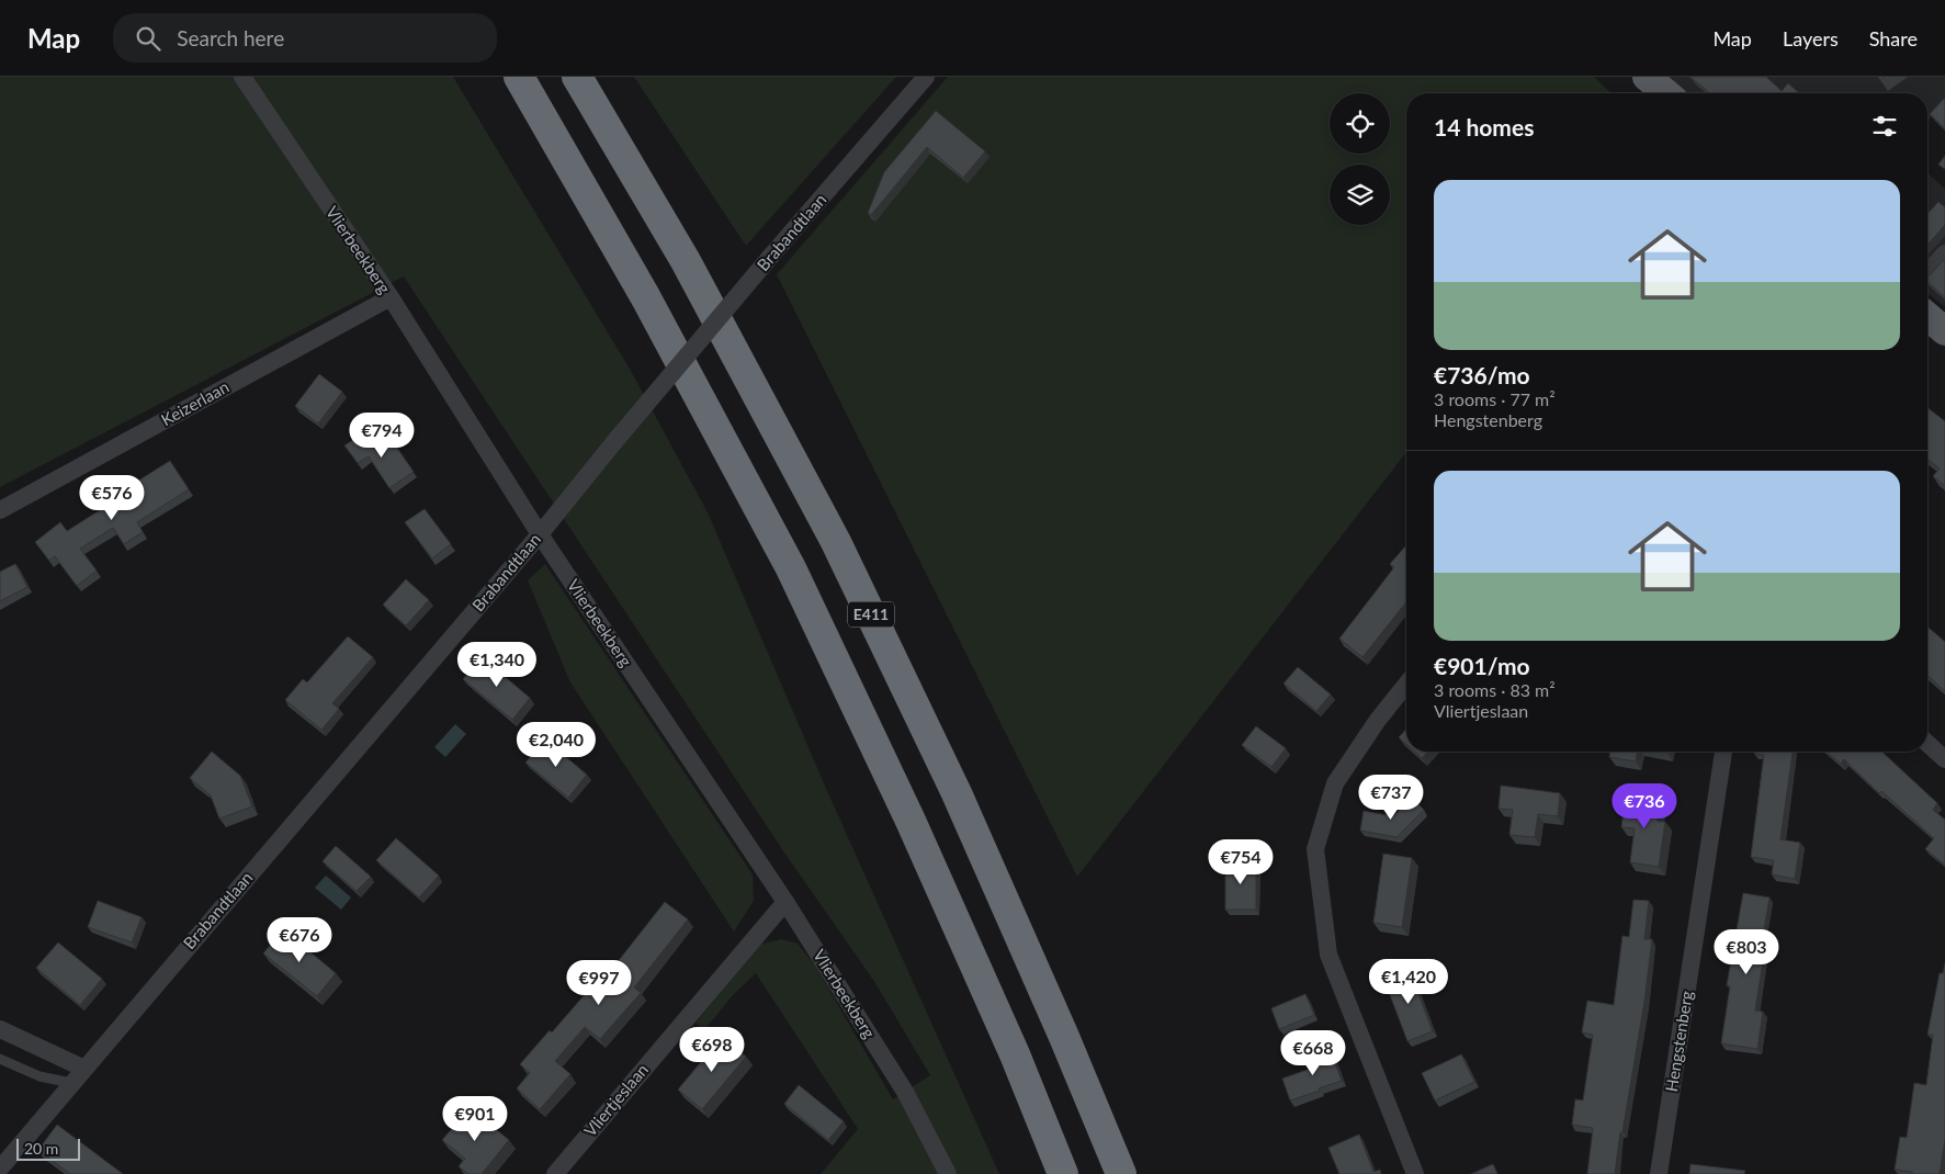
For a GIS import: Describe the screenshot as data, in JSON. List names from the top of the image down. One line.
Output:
{"streets":{"highway":["E411"],"street":["Brabandtlaan","Vlierbeekberg","Keizerlaan","Hengstenberg","Vliertjeslaan"]},"crossings":[["Brabandtlaan","Vlierbeekberg"],["Vlierbeekberg","Keizerlaan"],["Vlierbeekberg","Vliertjeslaan"]],"scale_bar":"20 m","page":{"header":"Map","search":"Search here","nav":["Map","Layers","Share"],"heading":"14 homes","list":[{"name":"€736/mo","note":"3 rooms · 77 m² · Hengstenberg"},{"name":"€901/mo","note":"3 rooms · 83 m² · Vliertjeslaan"}],"price":["€794","€576","€1,340","€2,040","€737","€736","€754","€676","€803","€1,420","€997","€698","€668","€901"],"scale":"20 m"}}
